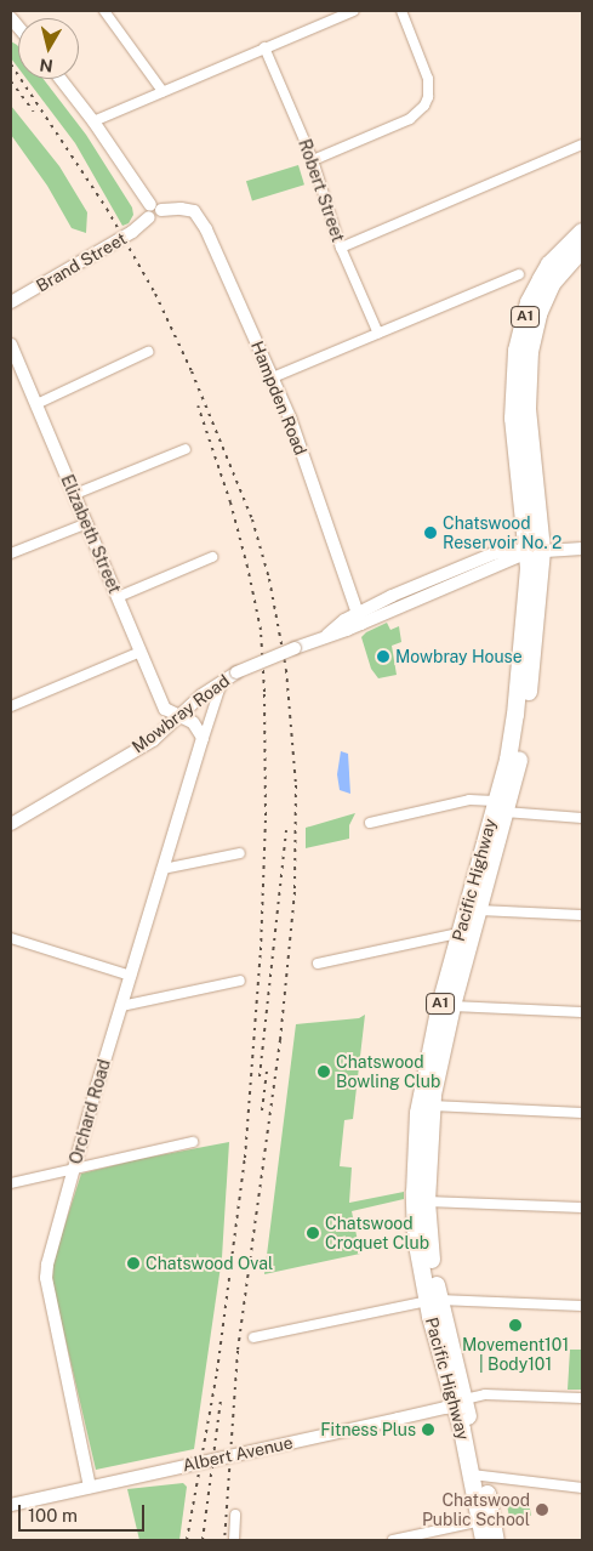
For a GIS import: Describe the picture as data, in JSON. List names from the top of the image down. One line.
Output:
{"streets":{"highway":["A1","Pacific Highway"],"street":["Robert Street","Brand Street","Hampden Road","Elizabeth Street","Mowbray Road","Orchard Road","Albert Avenue"]},"crossings":[["Brand Street","Hampden Road"],["Hampden Road","Mowbray Road"],["Elizabeth Street","Mowbray Road"],["Mowbray Road","Pacific Highway"],["Mowbray Road","Orchard Road"],["Pacific Highway","Albert Avenue"],["Orchard Road","Albert Avenue"]],"places":["Chatswood Reservoir No. 2","Mowbray House","Chatswood Bowling Club","Chatswood Croquet Club","Chatswood Oval","Movement101 | Body101","Fitness Plus","Chatswood Public School"],"scale_bar":"100 m","north":"bottom"}
